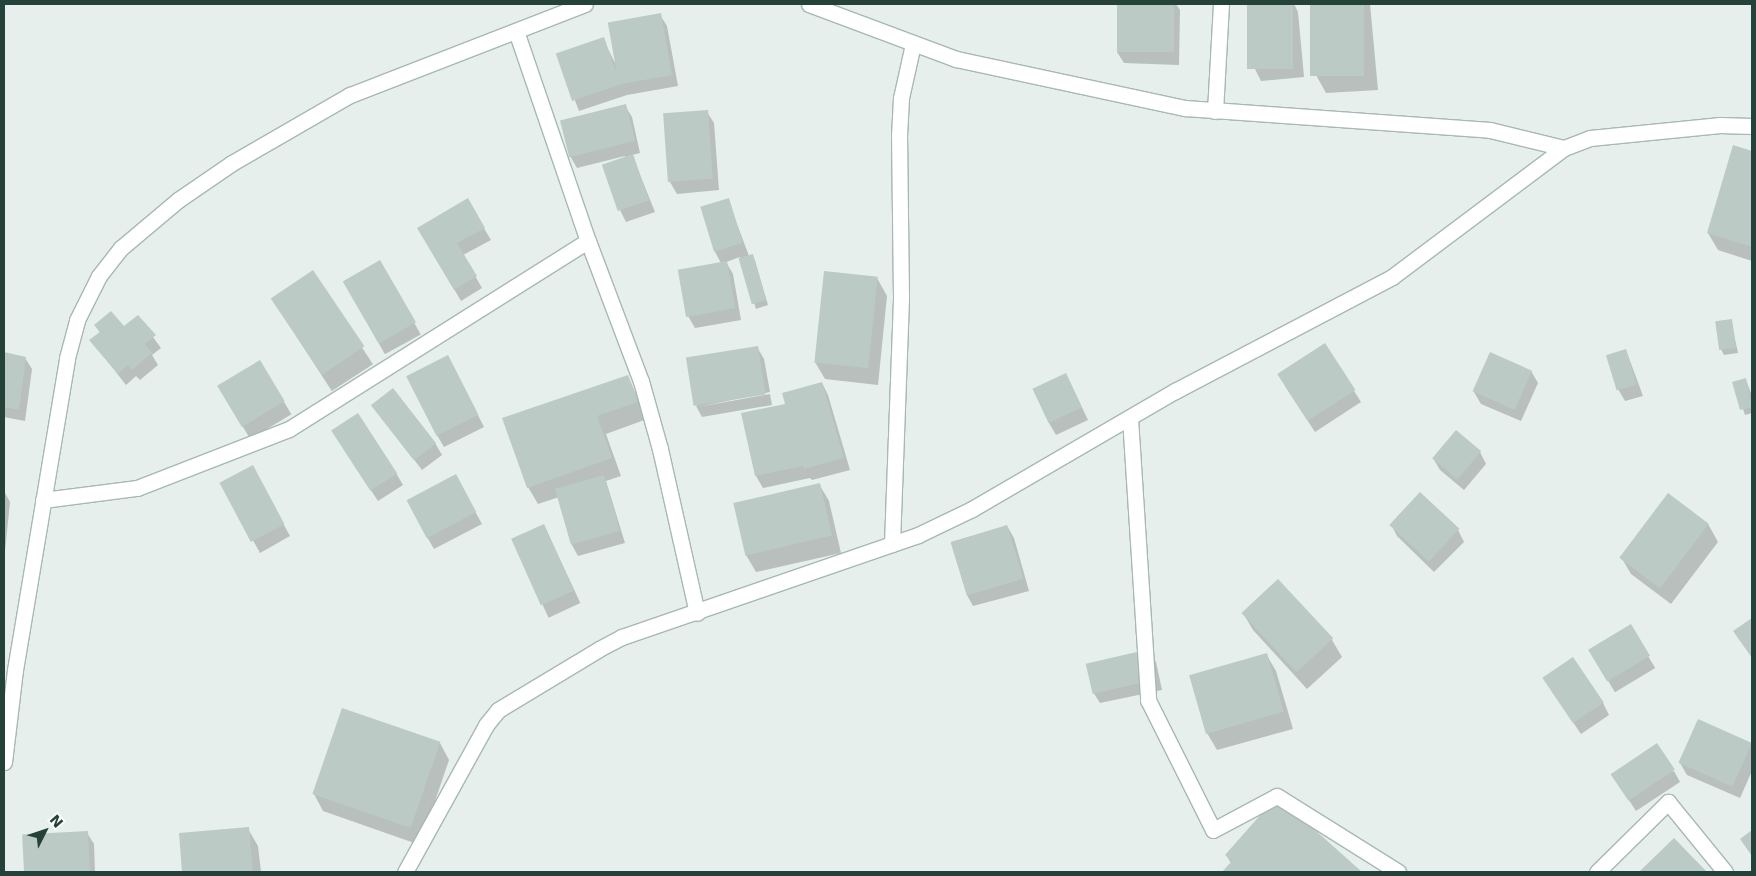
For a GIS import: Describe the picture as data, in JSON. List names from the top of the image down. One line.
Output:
{"north":"top right"}
